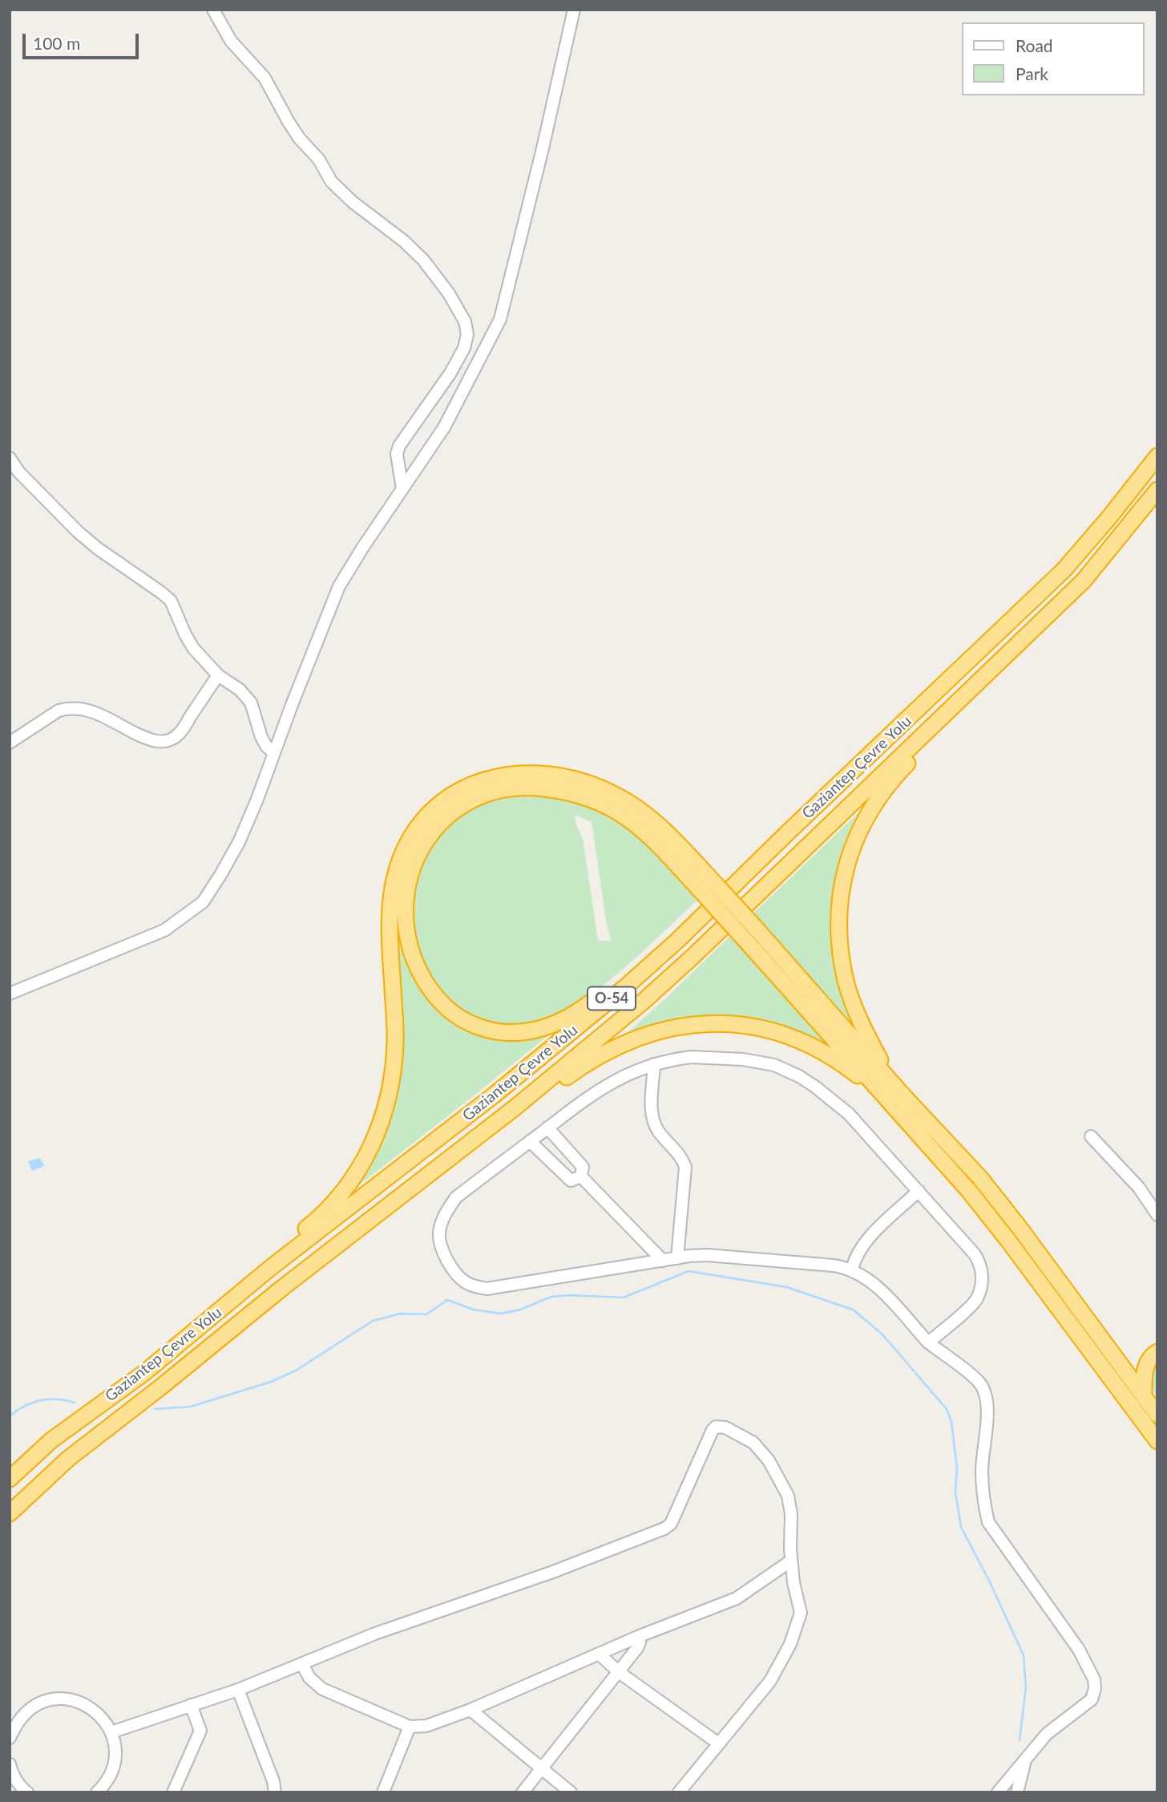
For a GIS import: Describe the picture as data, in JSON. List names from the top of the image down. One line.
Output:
{"streets":{"highway":["Gaziantep Çevre Yolu","O-54"]},"legend":["Road","Park"],"scale_bar":"100 m"}
